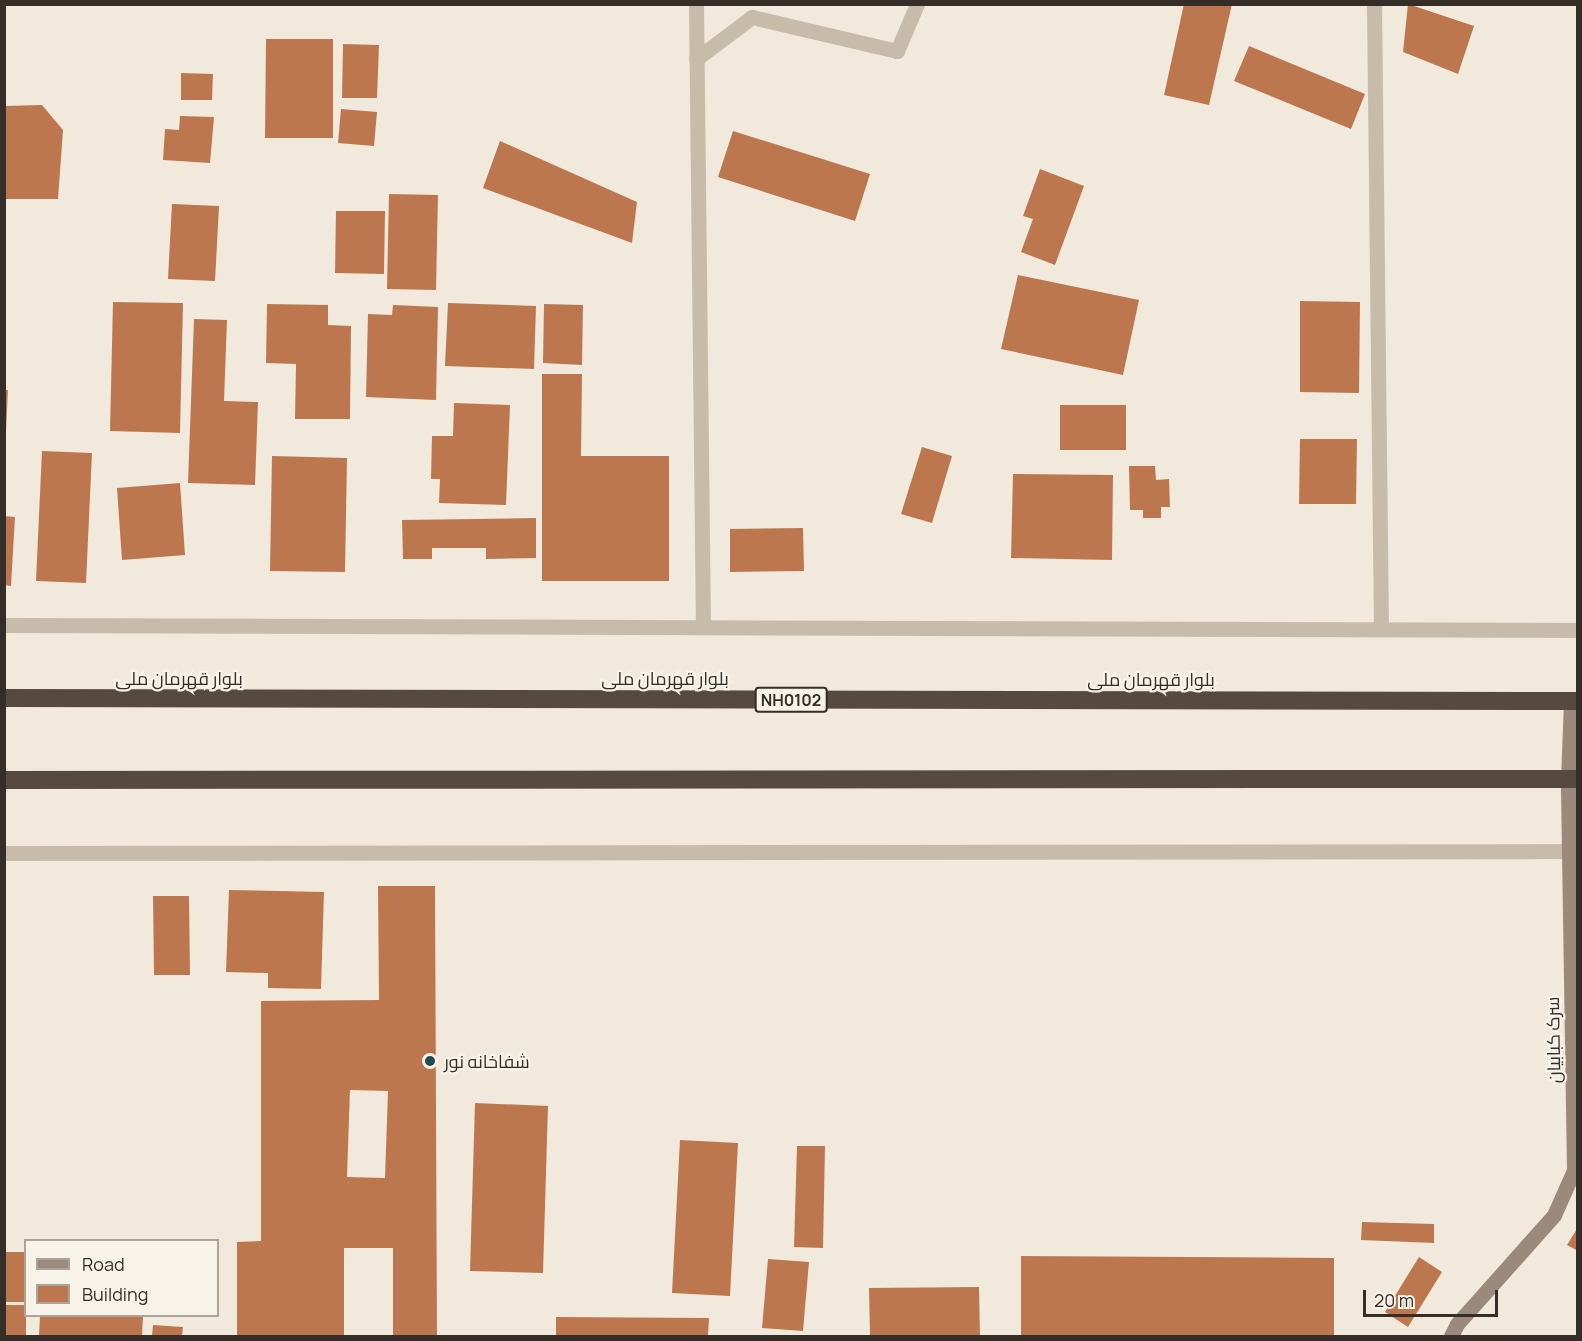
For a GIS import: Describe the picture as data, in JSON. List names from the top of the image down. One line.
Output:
{"streets":{"highway":["بلوار قهرمان ملی","NH0102"],"street":["سرک کبابیان"]},"crossings":[["بلوار قهرمان ملی","سرک کبابیان"]],"places":["شفاخانه نور"],"legend":["Road","Building"],"scale_bar":"20 m"}
